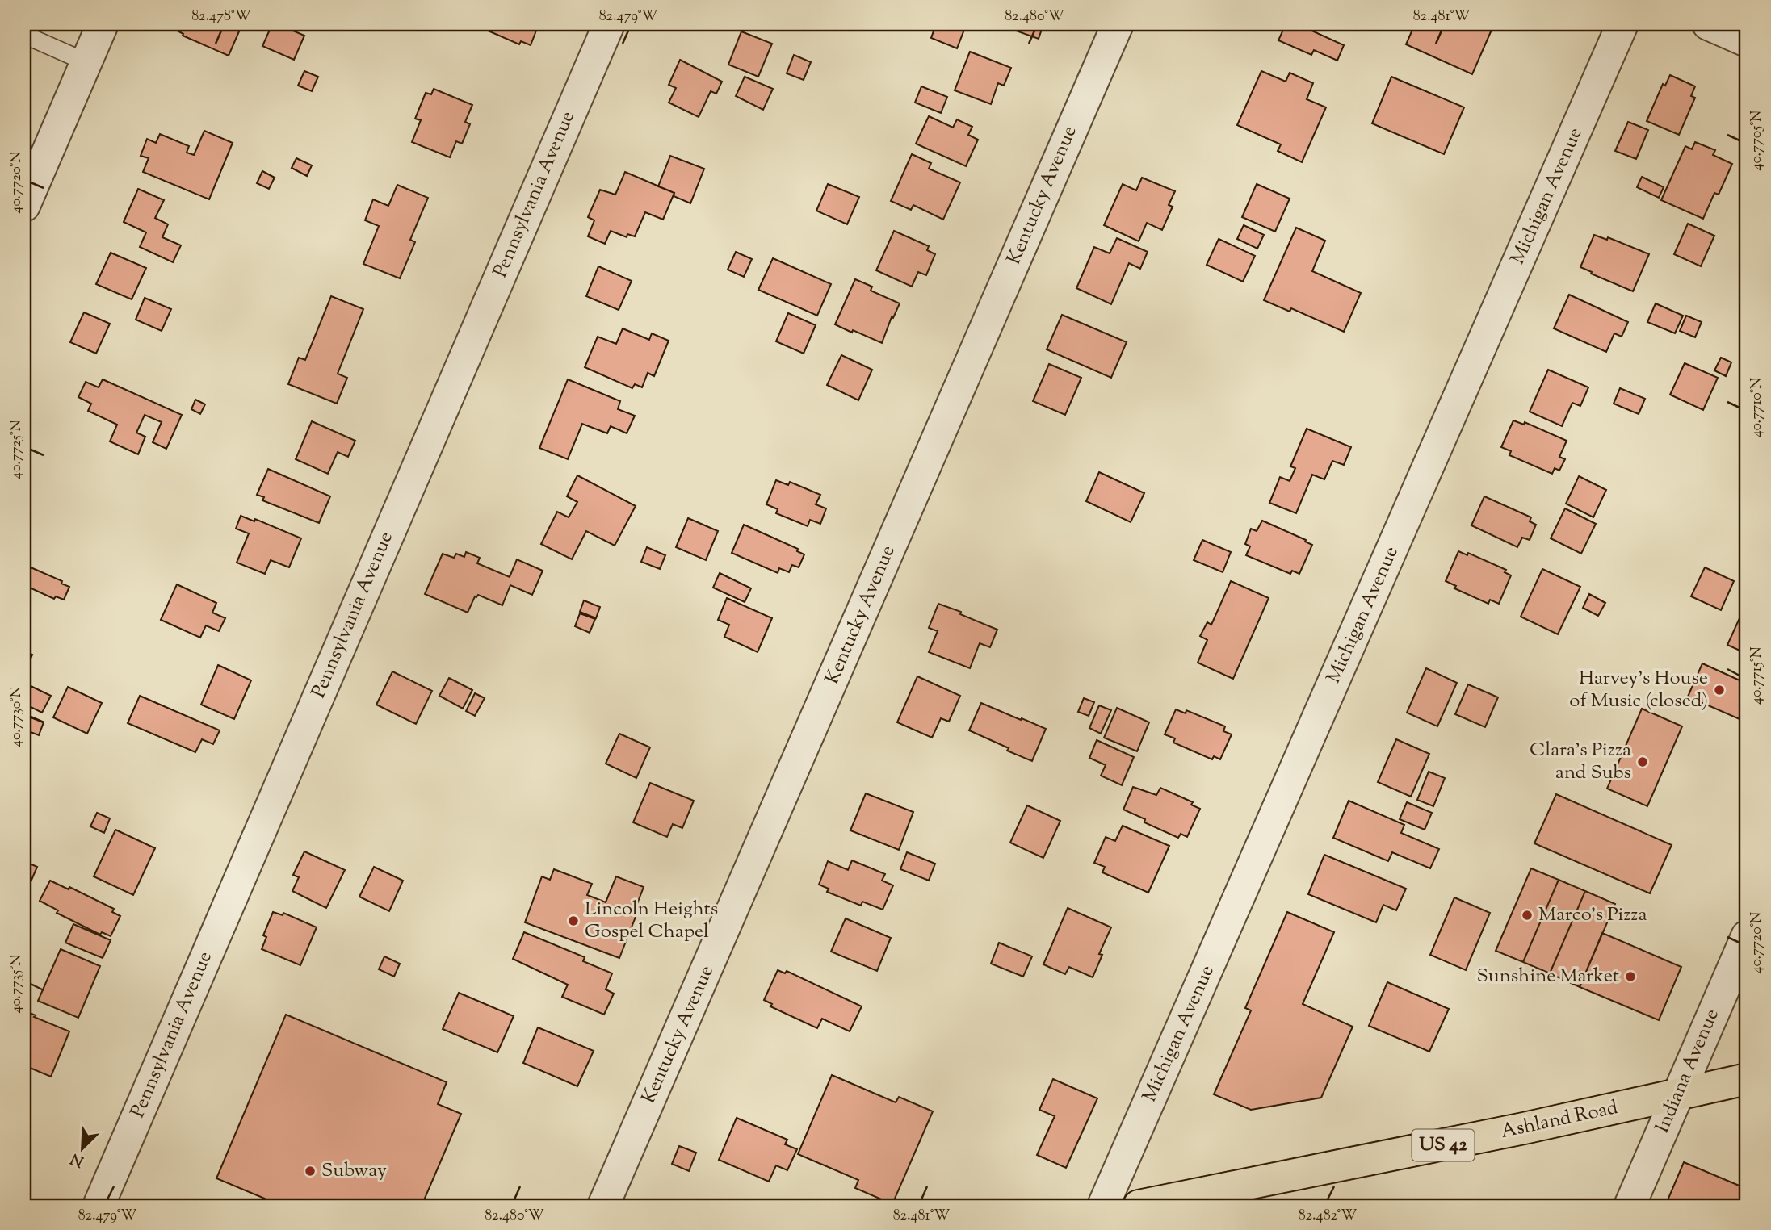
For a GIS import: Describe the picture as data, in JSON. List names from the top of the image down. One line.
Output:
{"streets":{"main road":["Ashland Road","US 42"],"street":["Pennsylvania Avenue","Kentucky Avenue","Michigan Avenue","Indiana Avenue"]},"crossings":[["Indiana Avenue","Ashland Road"]],"places":["Harvey's House of Music (closed)","Clara's Pizza and Subs","Marco's Pizza","Lincoln Heights Gospel Chapel","Sunshine Market","Subway"],"north":"bottom left","coordinates":["82.478°W","82.479°W","82.480°W","82.481°W","40.7705°N","40.7720°N","40.7710°N","40.7725°N","40.7715°N","40.7730°N","40.7735°N","82.482°W"]}
